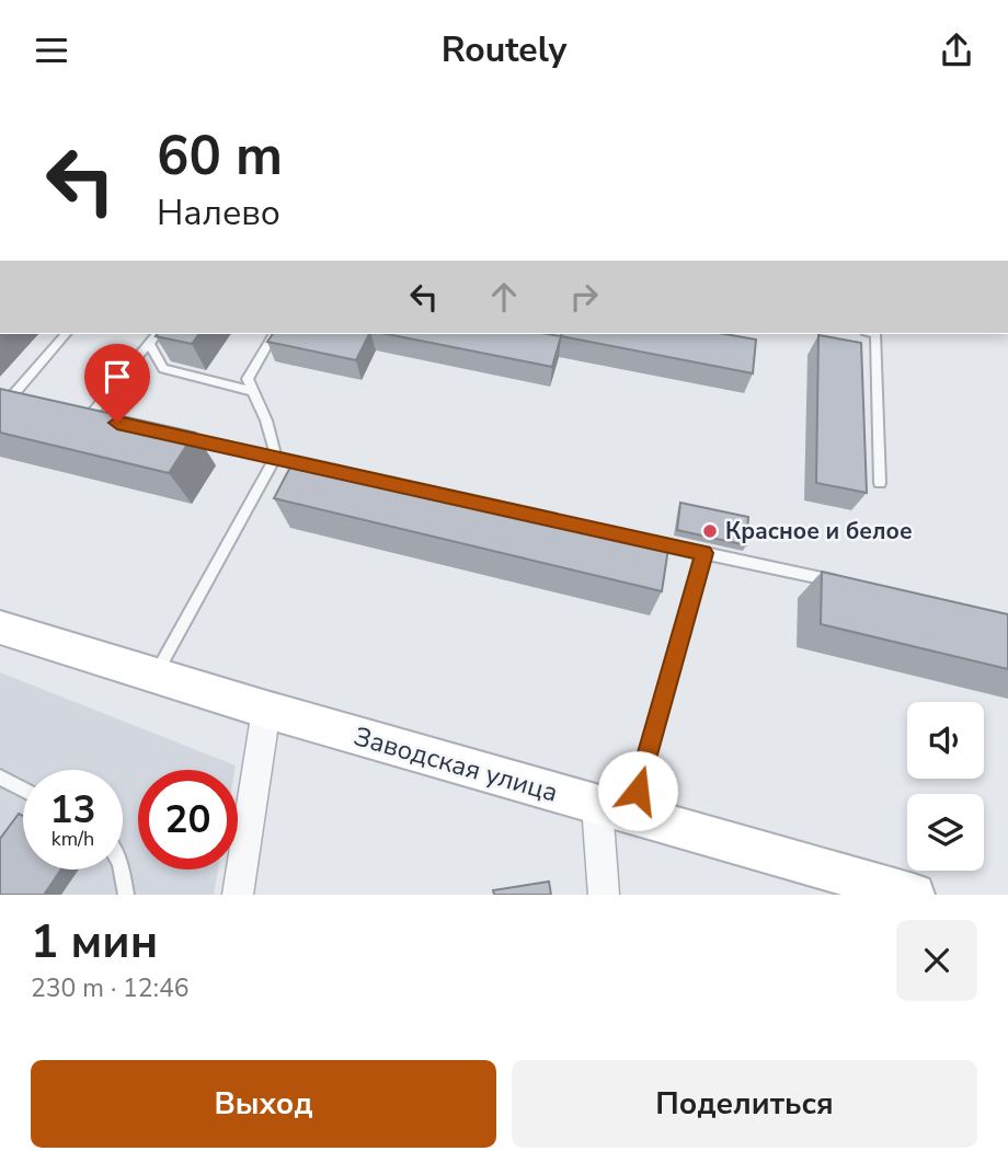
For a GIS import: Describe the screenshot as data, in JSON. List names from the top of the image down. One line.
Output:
{"streets":{"street":["Заводская улица"]},"places":["Красное и белое"],"page":{"header":"Routely","turn":["60 m","Налево"],"speed":"13 km/h","limit":"20","heading":["1 мин","230 m · 12:46"],"buttons":["Выход","Поделиться"]}}
